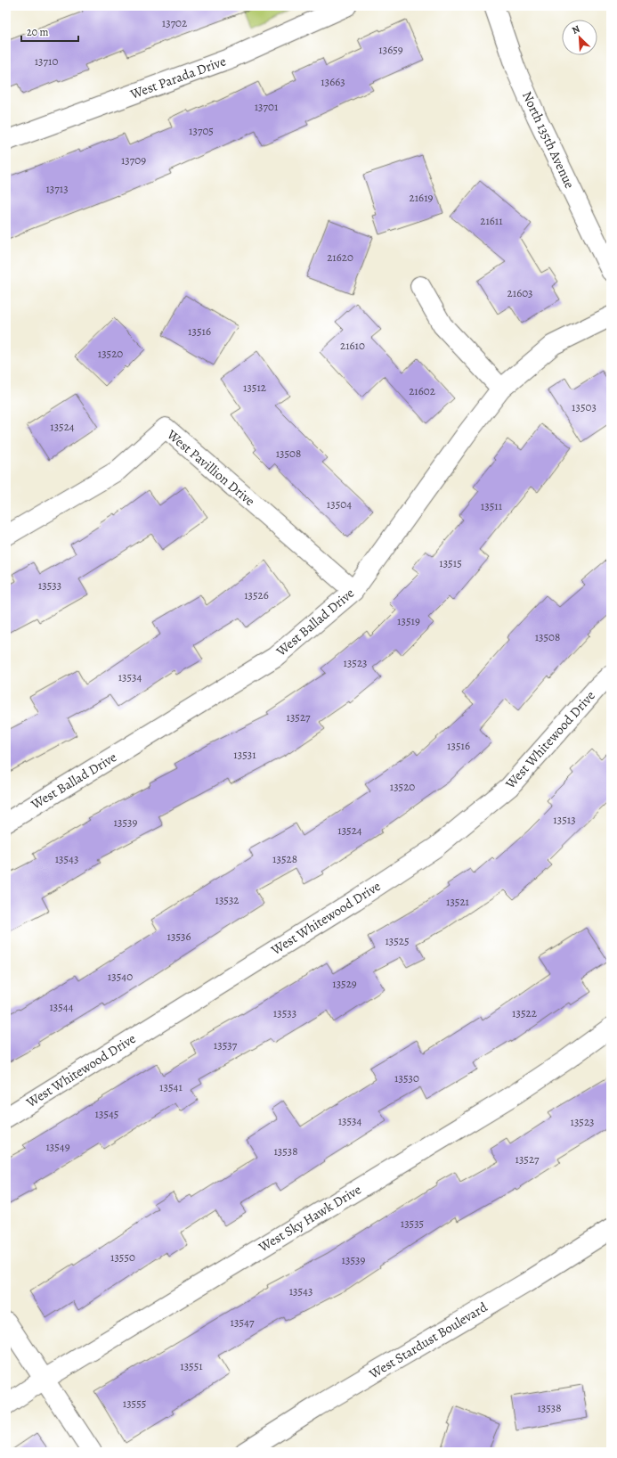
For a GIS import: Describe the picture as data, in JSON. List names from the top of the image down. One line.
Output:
{"streets":{"street":["West Parada Drive","North 135th Avenue","West Pavillion Drive","West Ballad Drive","West Whitewood Drive","West Sky Hawk Drive","West Stardust Boulevard"]},"crossings":[["West Pavillion Drive","West Ballad Drive"]],"house_numbers":["13702","13659","13710","13663","13701","13705","13709","13713","21619","21611","21620","21603","13516","21610","13520","13512","21602","13503","13524","13508","13504","13511","13515","13533","13526","13519","13508","13523","13534","13527","13516","13531","13520","13513","13539","13524","13543","13528","13532","13521","13536","13525","13540","13529","13544","13533","13522","13537","13530","13541","13545","13534","13523","13549","13538","13527","13535","13550","13539","13543","13547","13551","13555","13538"],"scale_bar":"20 m","north":"top left"}
